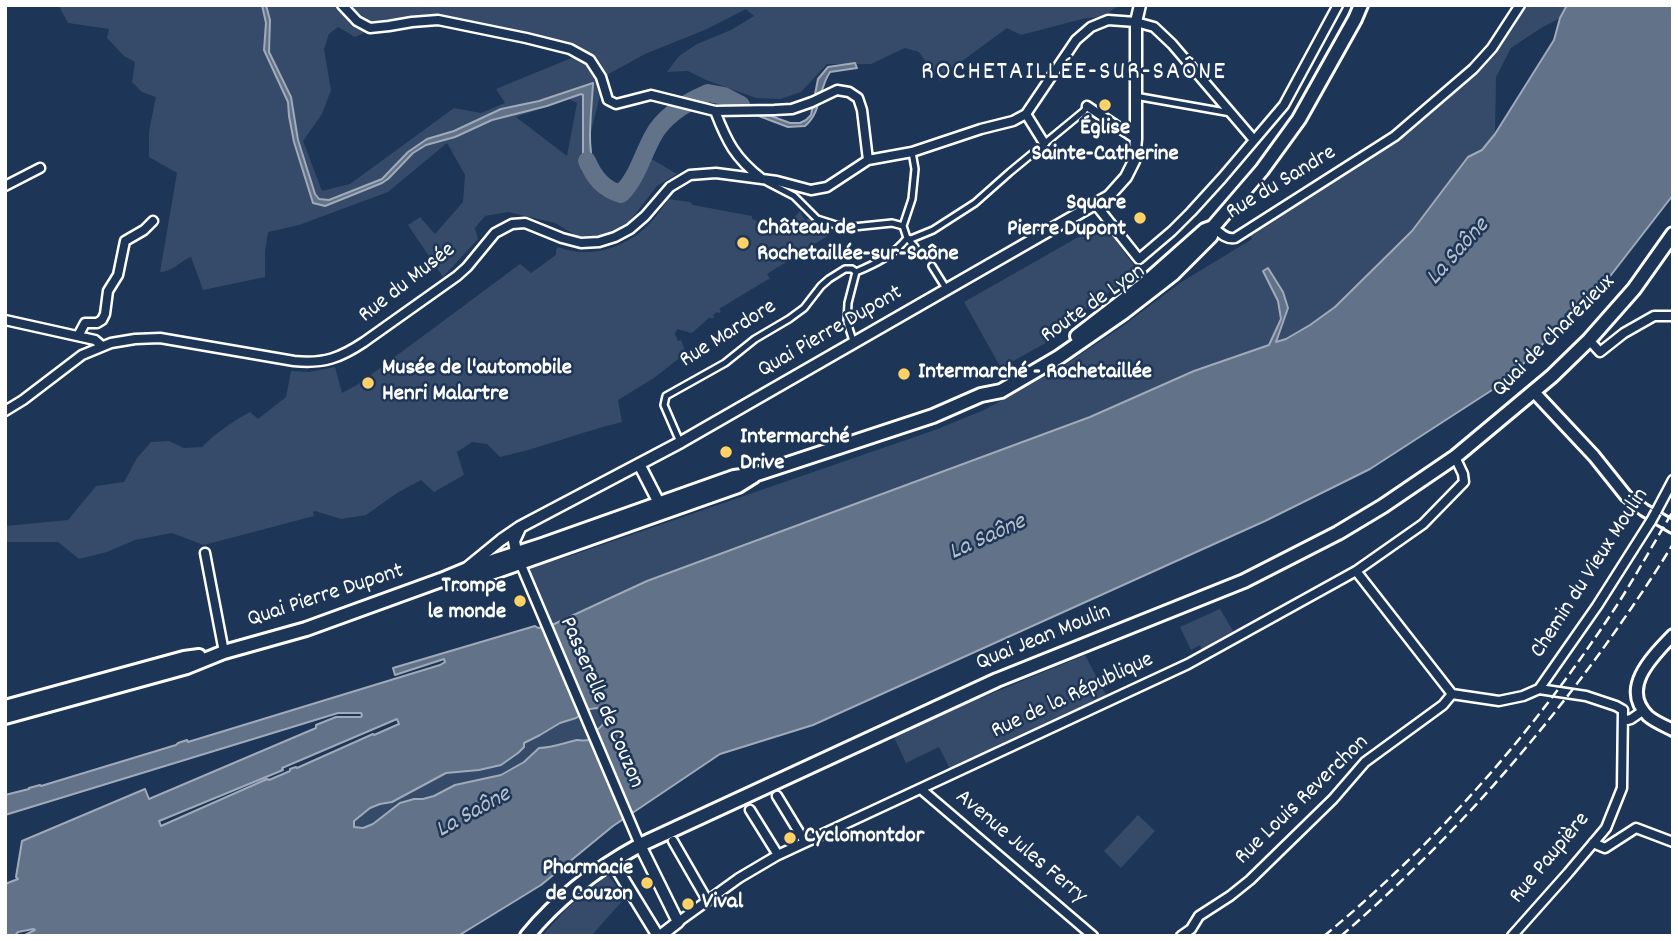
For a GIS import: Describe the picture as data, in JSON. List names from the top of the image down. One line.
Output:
{"streets":{"main road":["Route de Lyon","Quai Pierre Dupont","Quai de Charézieux","Quai Jean Moulin"],"street":["Rue du Sandre","Rue du Musée","Rue Mardore","Chemin du Vieux Moulin","Rue de la République","Passerelle de Couzon","Rue Louis Reverchon","Avenue Jules Ferry","Rue Paupière"]},"crossings":[["Rue du Sandre","Route de Lyon"],["Route de Lyon","Quai Pierre Dupont"],["Route de Lyon","Passerelle de Couzon"],["Quai Pierre Dupont","Rue Mardore"],["Quai Pierre Dupont","Passerelle de Couzon"],["Quai de Charézieux","Quai Jean Moulin"],["Quai de Charézieux","Rue de la République"],["Quai Jean Moulin","Rue de la République"],["Quai Jean Moulin","Passerelle de Couzon"],["Rue de la République","Avenue Jules Ferry"]],"districts":["ROCHETAILLÉE-SUR-SAÔNE"],"water":["La Saône"],"places":["Église Sainte-Catherine","Square Pierre Dupont","Château de Rochetaillée-sur-Saône","Intermarché - Rochetaillée","Musée de l'automobile Henri Malartre","Intermarché Drive","Trompe le monde","Cyclomontdor","Pharmacie de Couzon","Vival"]}
